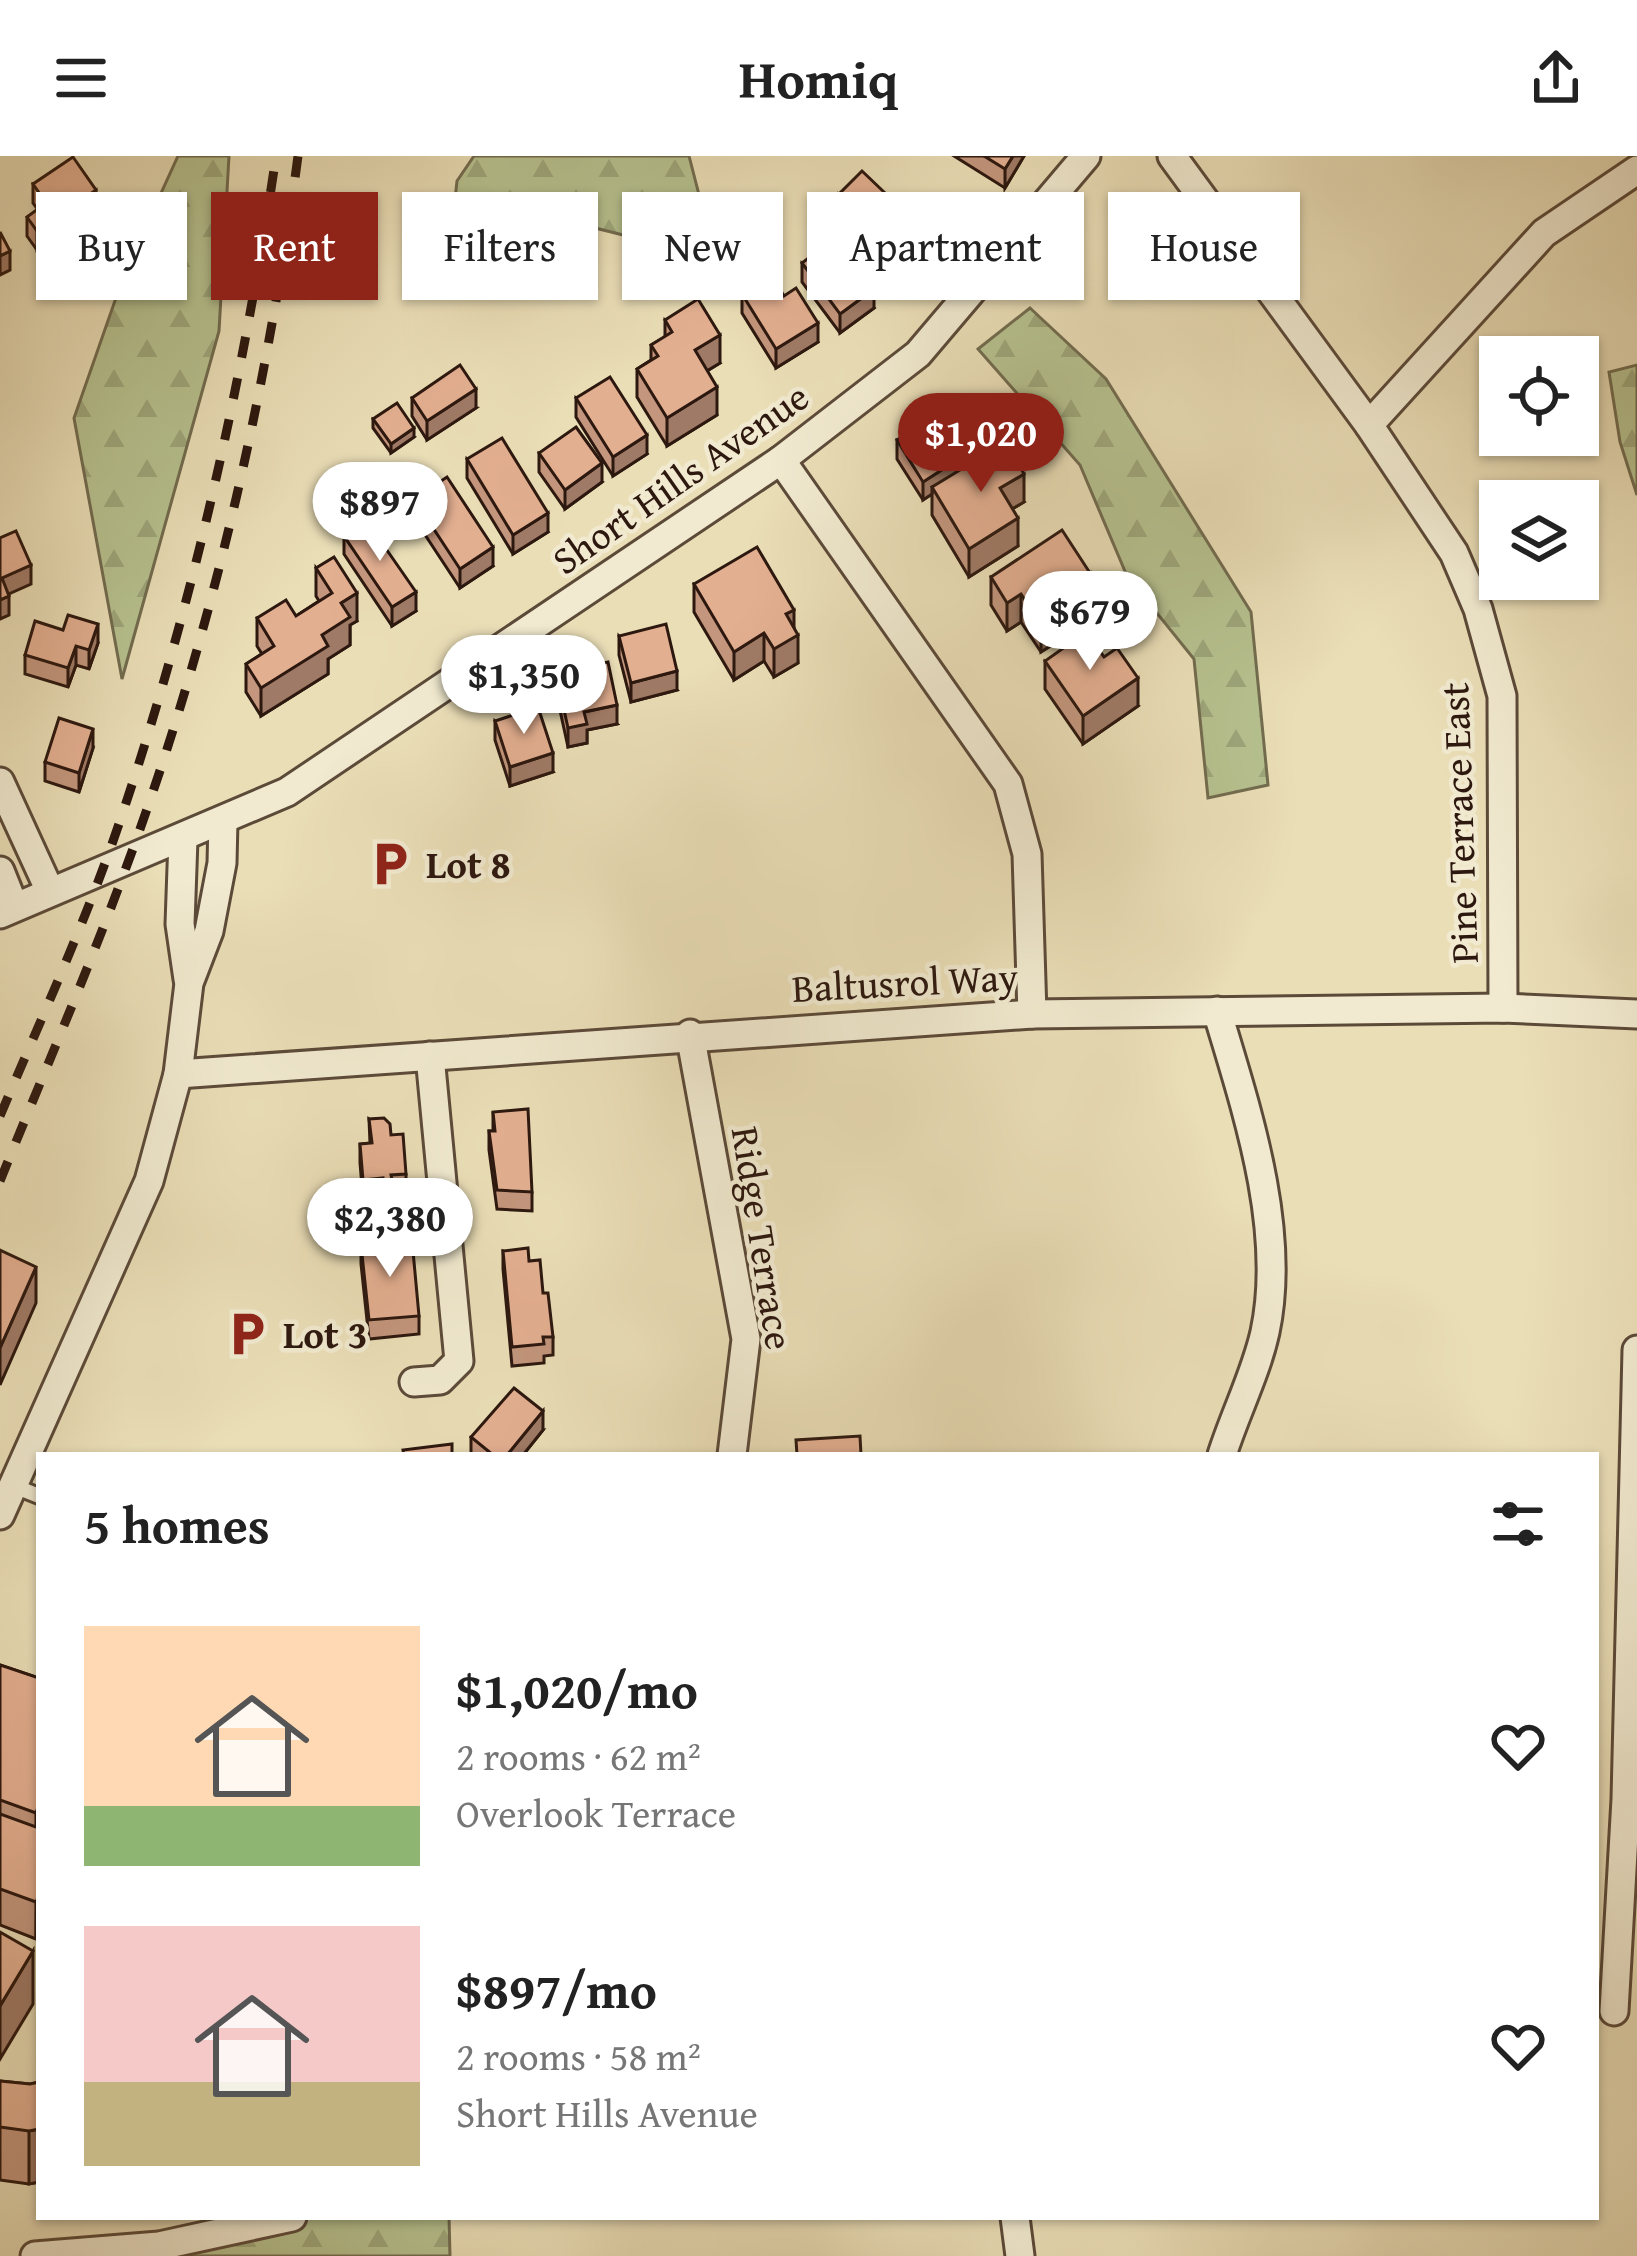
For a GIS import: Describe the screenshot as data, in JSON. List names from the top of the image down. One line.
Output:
{"streets":{"street":["Short Hills Avenue","Pine Terrace East","Baltusrol Way","Ridge Terrace"]},"crossings":[["Pine Terrace East","Baltusrol Way"],["Baltusrol Way","Ridge Terrace"]],"places":{"parking":["Lot 8","Lot 3"]},"page":{"header":"Homiq","chip":["Buy","Rent","Filters","New","Apartment","House"],"price":["$1,020","$897","$679","$1,350","$2,380"],"heading":"5 homes","list":[{"name":"$1,020/mo","note":"2 rooms · 62 m² · Overlook Terrace"},{"name":"$897/mo","note":"2 rooms · 58 m² · Short Hills Avenue"}]}}
